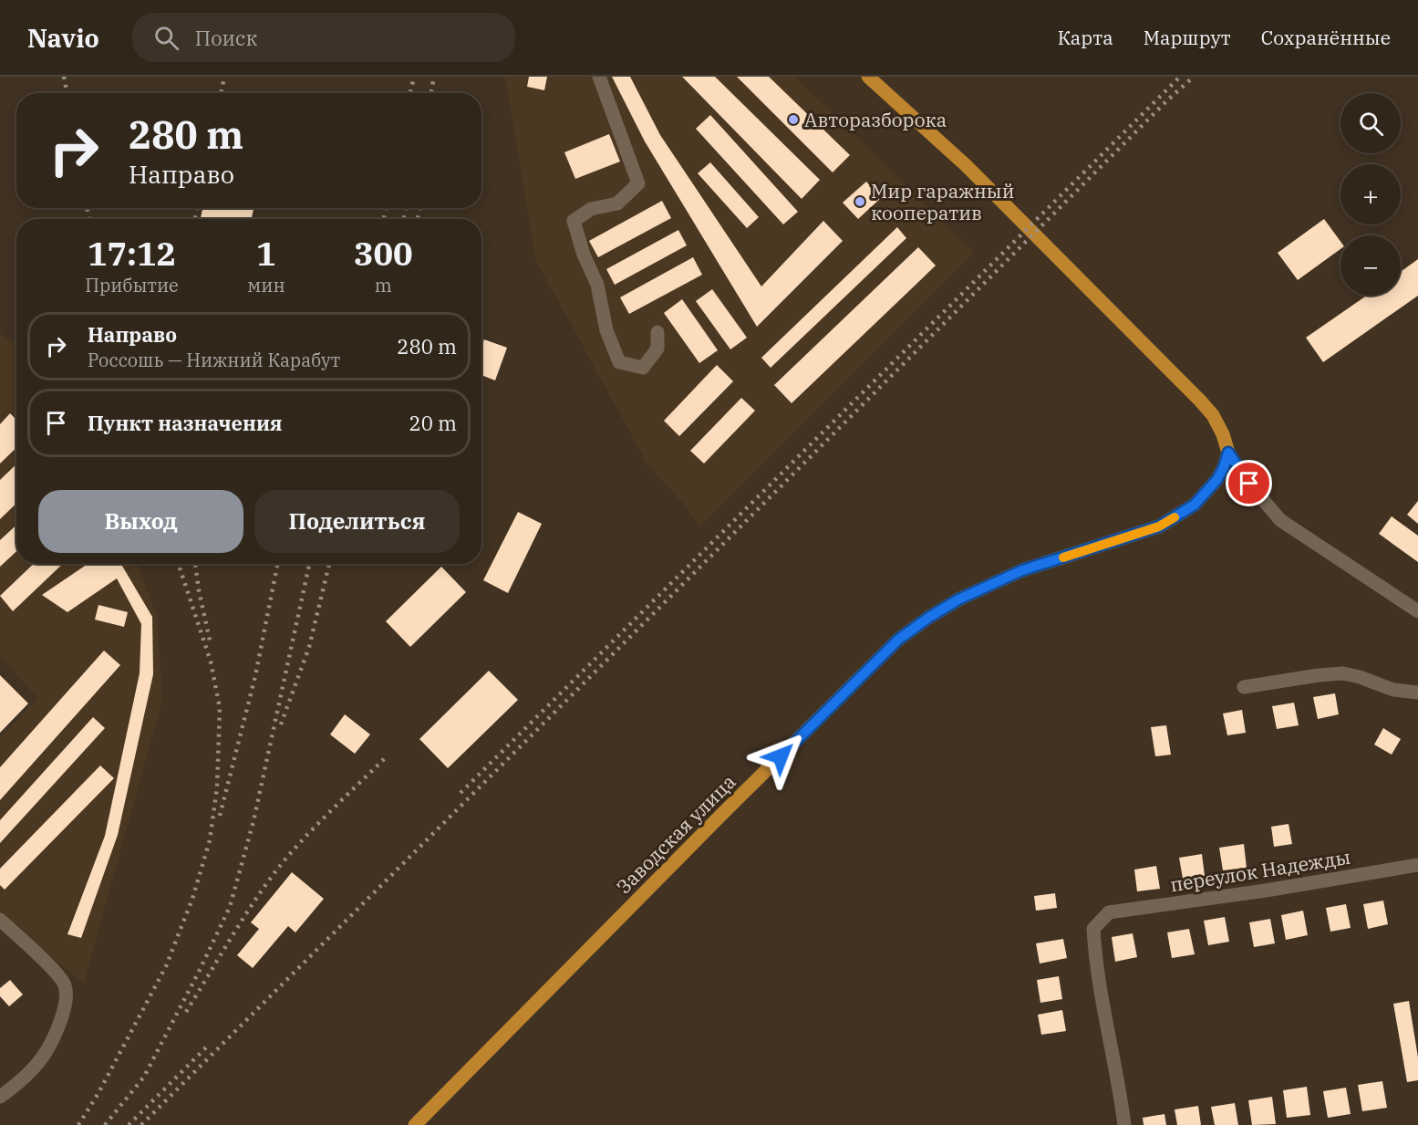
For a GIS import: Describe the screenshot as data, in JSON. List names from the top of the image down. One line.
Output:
{"streets":{"main road":["Заводская улица"],"street":["переулок Надежды"]},"places":["Авторазборока","Мир гаражный кооператив"],"page":{"header":"Navio","search":"Поиск","nav":["Карта","Маршрут","Сохранённые"],"map_buttons":["+","−"],"turn":["280 m","Направо"],"eta":["17:12","Прибытие","1","мин","300","m"],"list":[{"name":"Направо","note":"Россошь — Нижний Карабут","value":"280 m"},{"name":"Пункт назначения","value":"20 m"}],"buttons":["Выход","Поделиться"]}}
